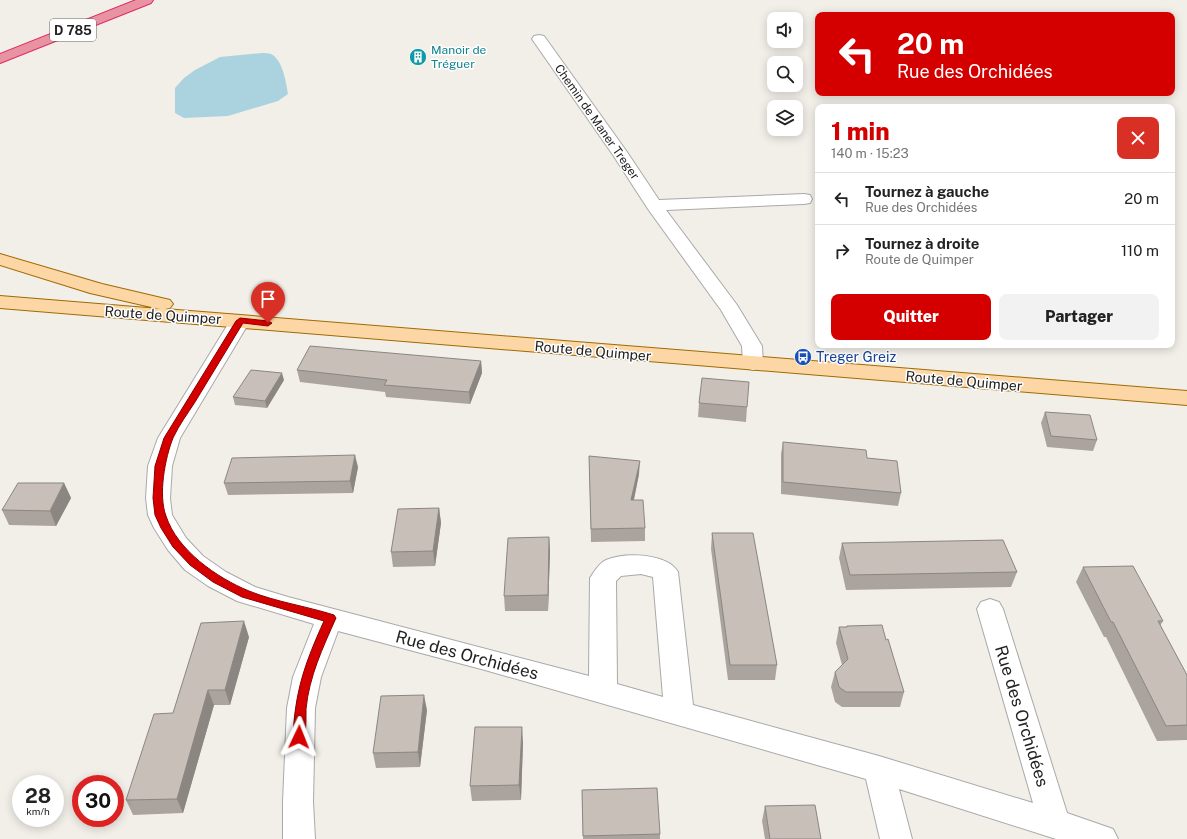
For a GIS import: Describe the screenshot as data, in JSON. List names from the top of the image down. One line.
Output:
{"streets":{"highway":["D 785"],"main road":["Route de Quimper"],"street":["Chemin de Maner Treger","Rue des Orchidées"]},"crossings":[["Chemin de Maner Treger","Route de Quimper"],["Route de Quimper","Rue des Orchidées"]],"places":{"building":["Manoir de Tréguer"],"bus stop":["Treger Greiz"]},"page":{"turn":["20 m","Rue des Orchidées"],"heading":["1 min","140 m · 15:23"],"list":[{"name":"Tournez à gauche","note":"Rue des Orchidées","value":"20 m"},{"name":"Tournez à droite","note":"Route de Quimper","value":"110 m"}],"buttons":["Quitter","Partager"],"speed":"28 km/h","limit":"30"}}
